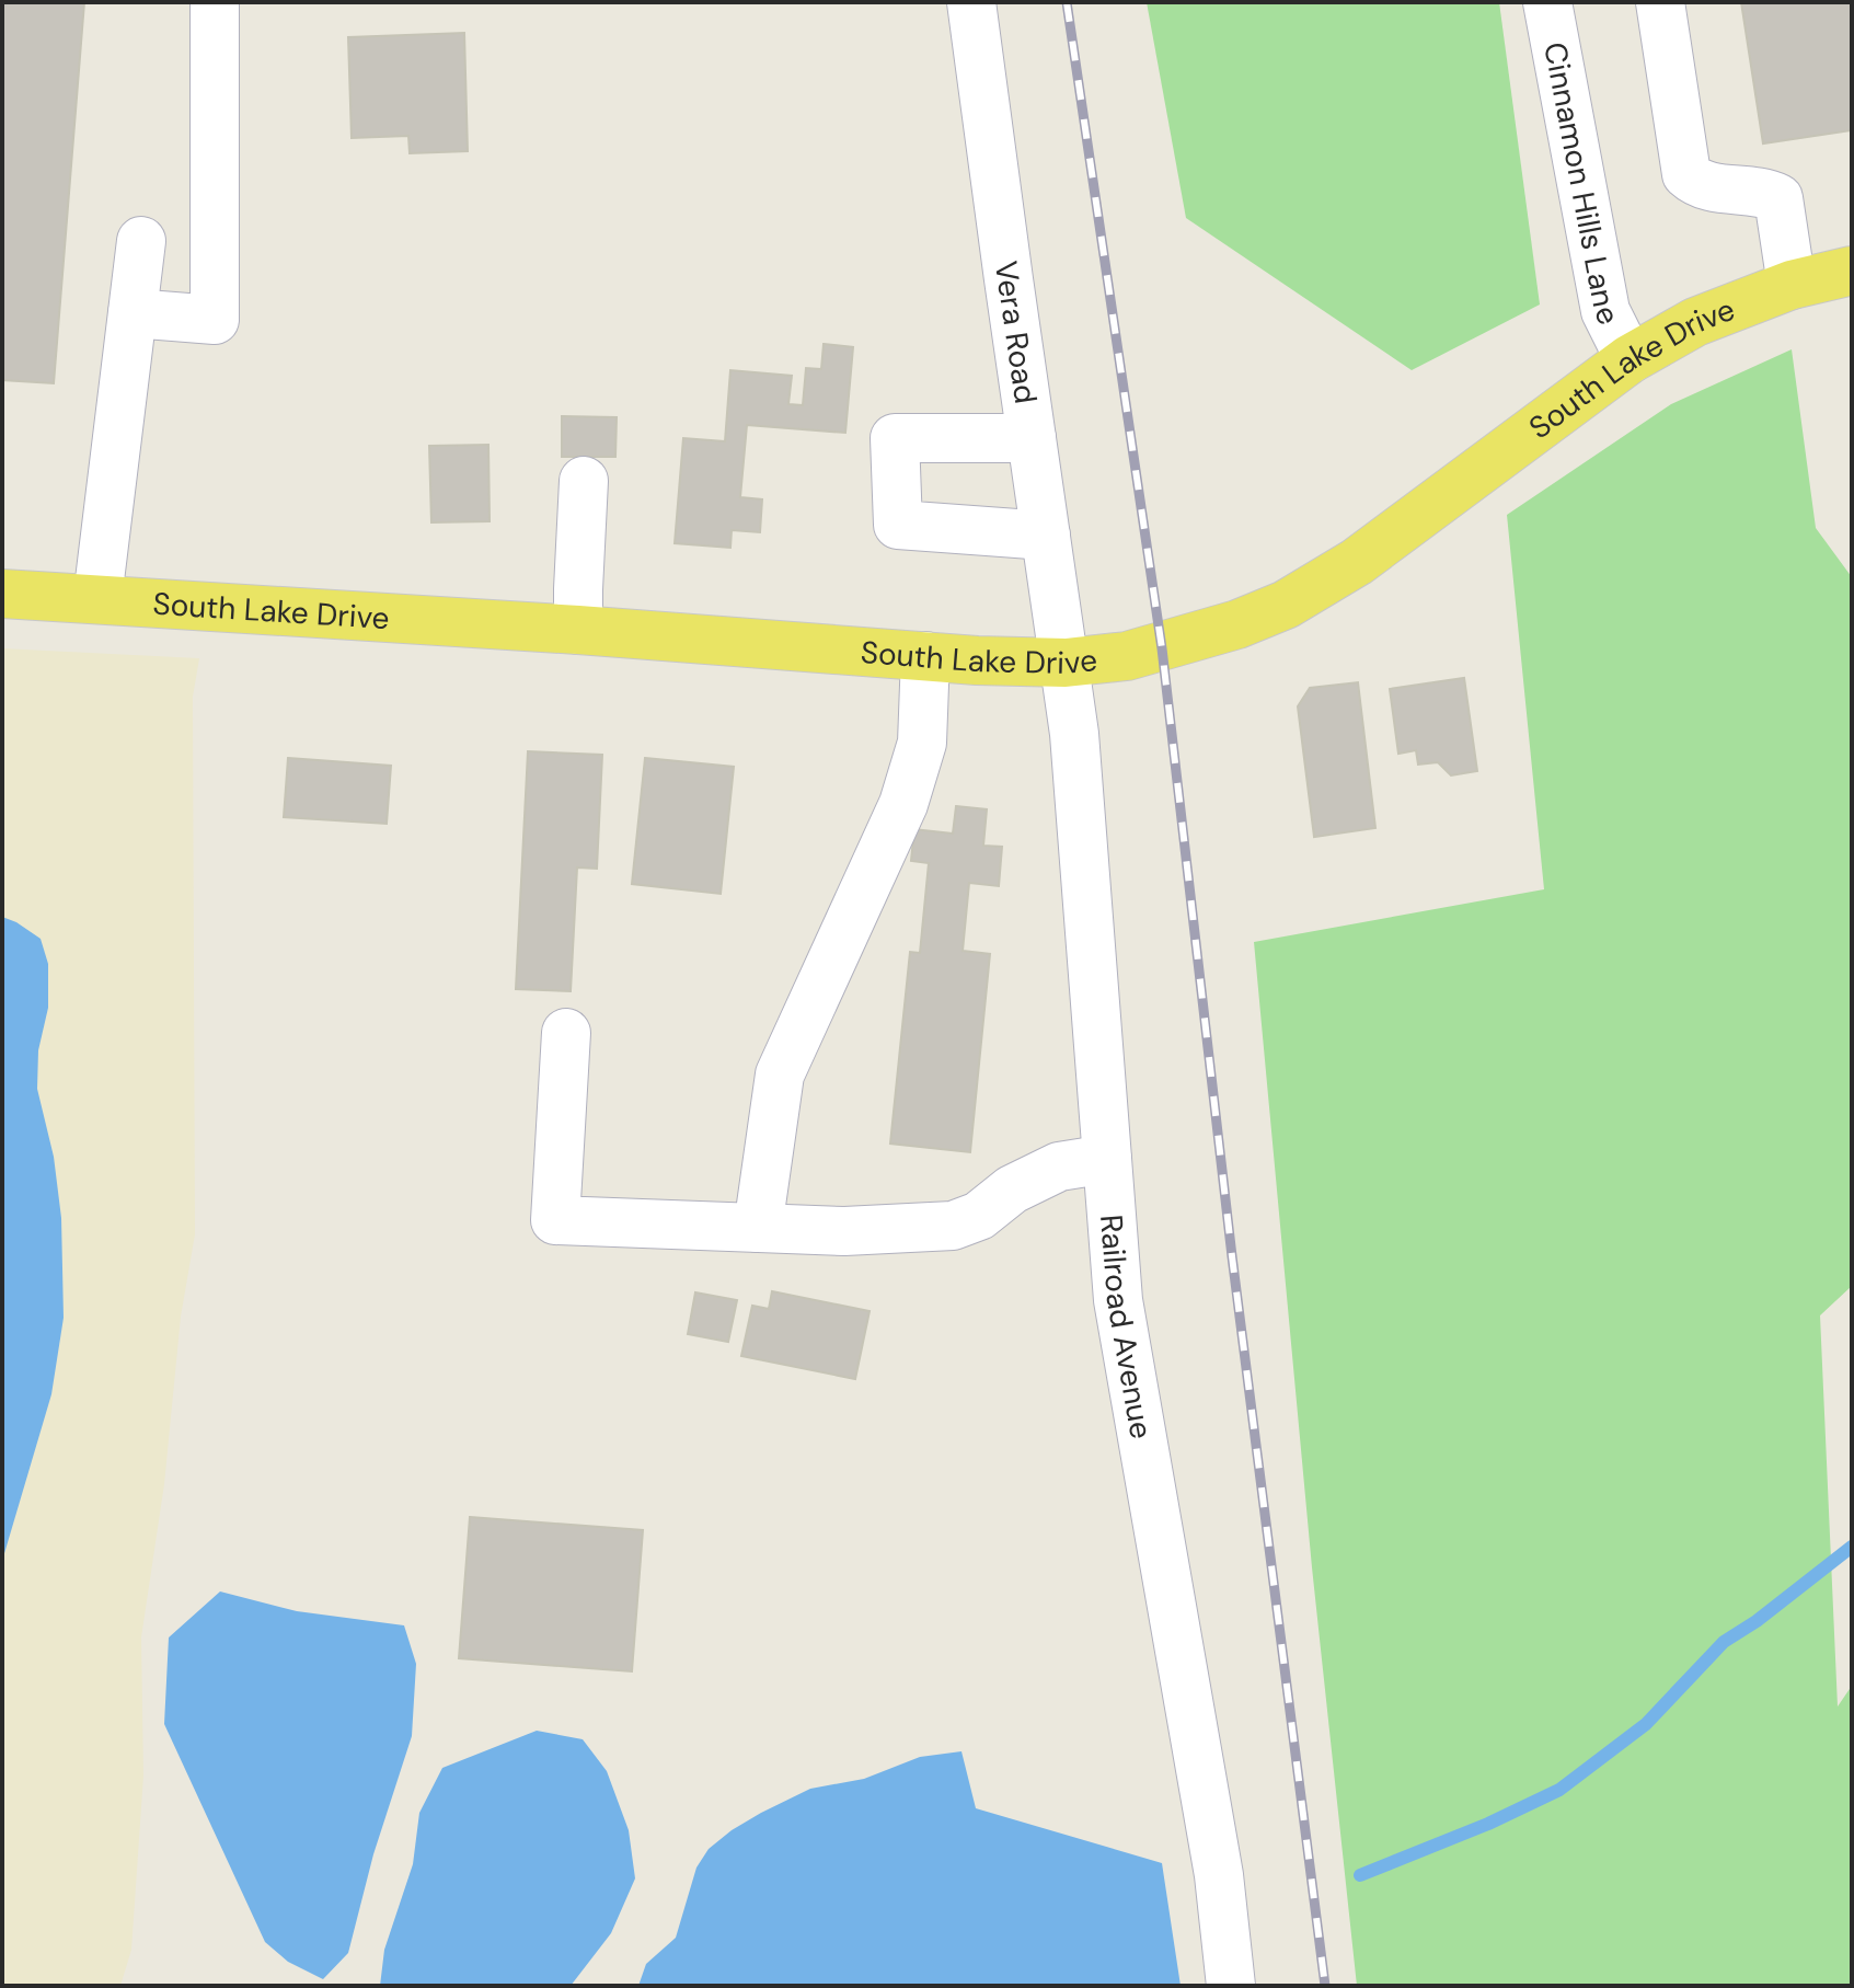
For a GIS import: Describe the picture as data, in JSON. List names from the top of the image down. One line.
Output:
{"streets":{"main road":["South Lake Drive"],"street":["Cinnamon Hills Lane","Vera Road","Railroad Avenue"]},"crossings":[["Cinnamon Hills Lane","South Lake Drive"],["Vera Road","South Lake Drive"],["Vera Road","Railroad Avenue"],["South Lake Drive","Railroad Avenue"]]}
